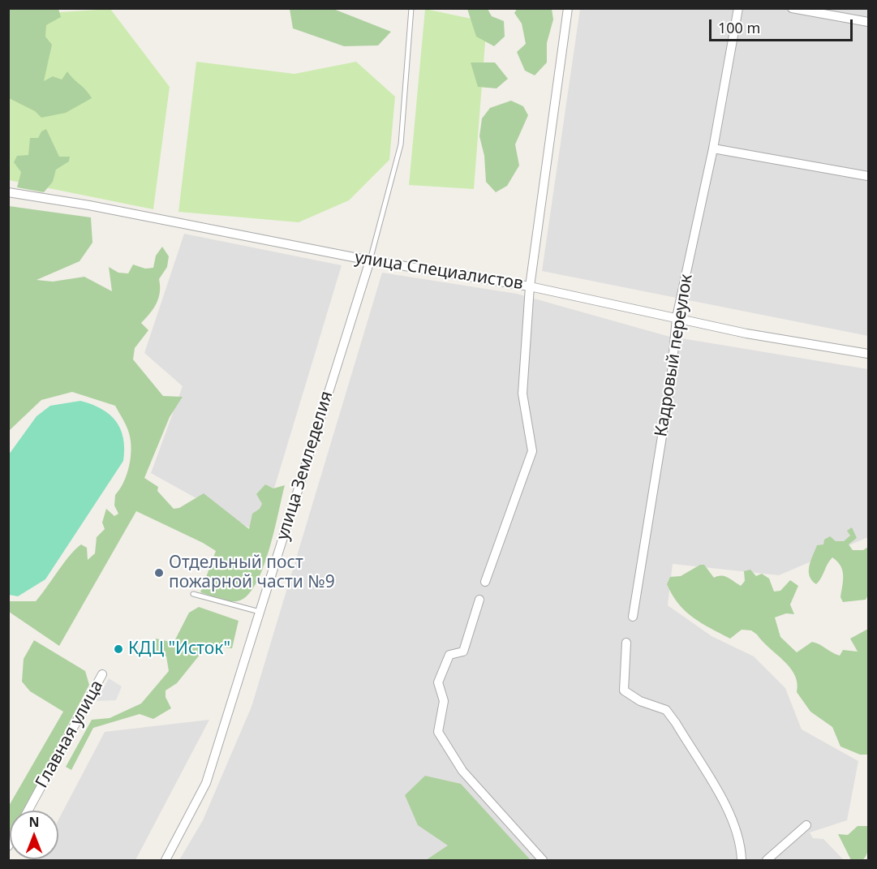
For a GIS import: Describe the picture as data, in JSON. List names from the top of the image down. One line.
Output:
{"streets":{"street":["улица Специалистов","Кадровый переулок","улица Земледелия","Главная улица"]},"crossings":[["улица Специалистов","Кадровый переулок"],["улица Специалистов","улица Земледелия"]],"places":["Отдельный пост пожарной части №9","КДЦ \"Исток\""],"scale_bar":"100 m","north":"top"}
